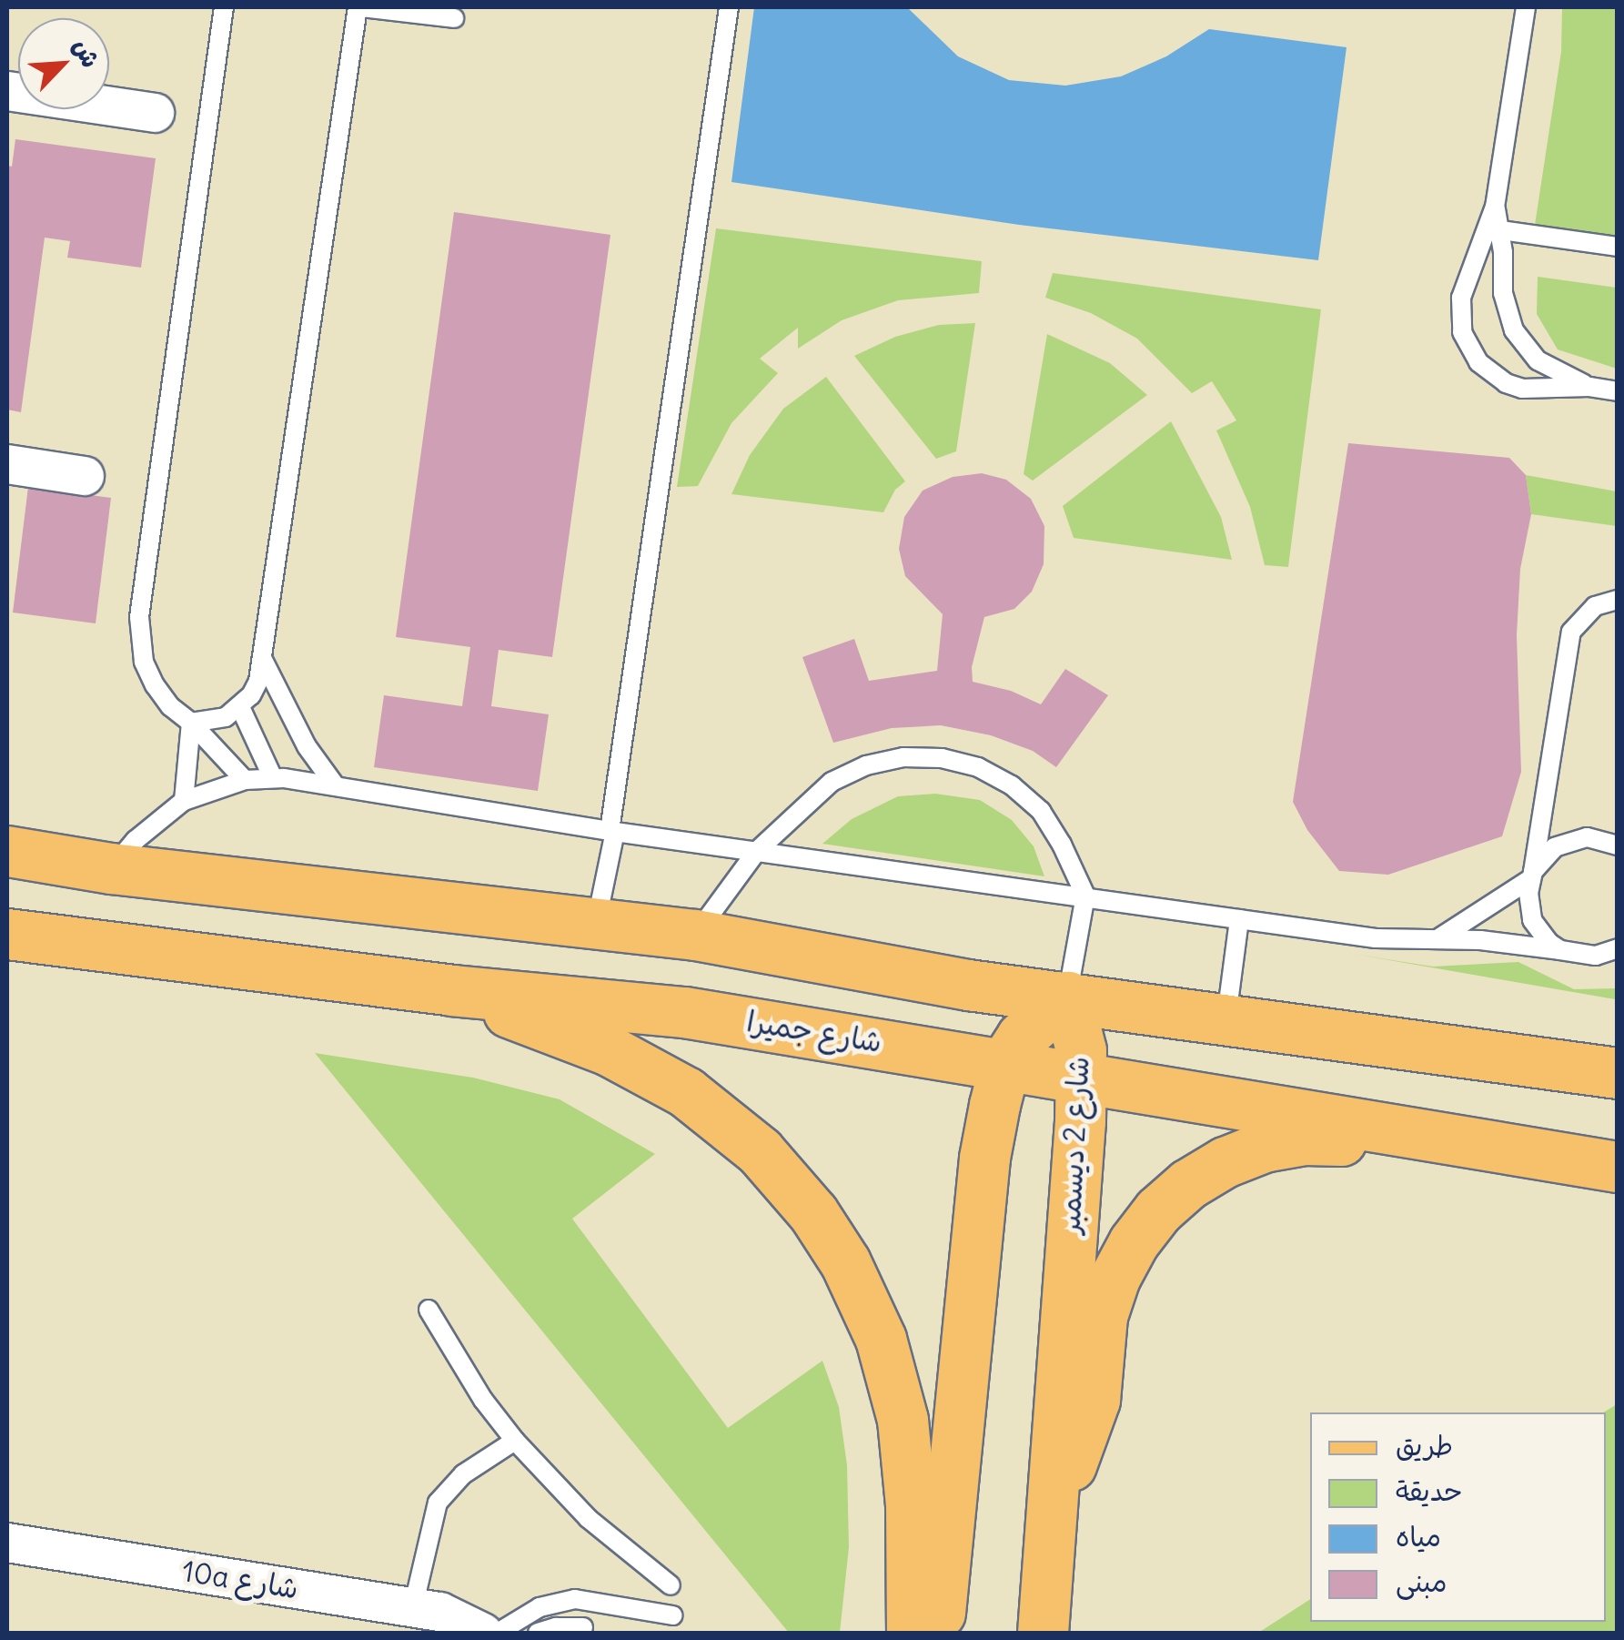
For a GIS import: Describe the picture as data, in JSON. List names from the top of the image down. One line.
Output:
{"streets":{"main road":["شارع جميرا","شارع 2 ديسمبر"],"street":["10a شارع"]},"crossings":[["شارع جميرا","شارع 2 ديسمبر"]],"legend":["طريق","حديقة","مياه","مبنى"],"north":"top right"}
